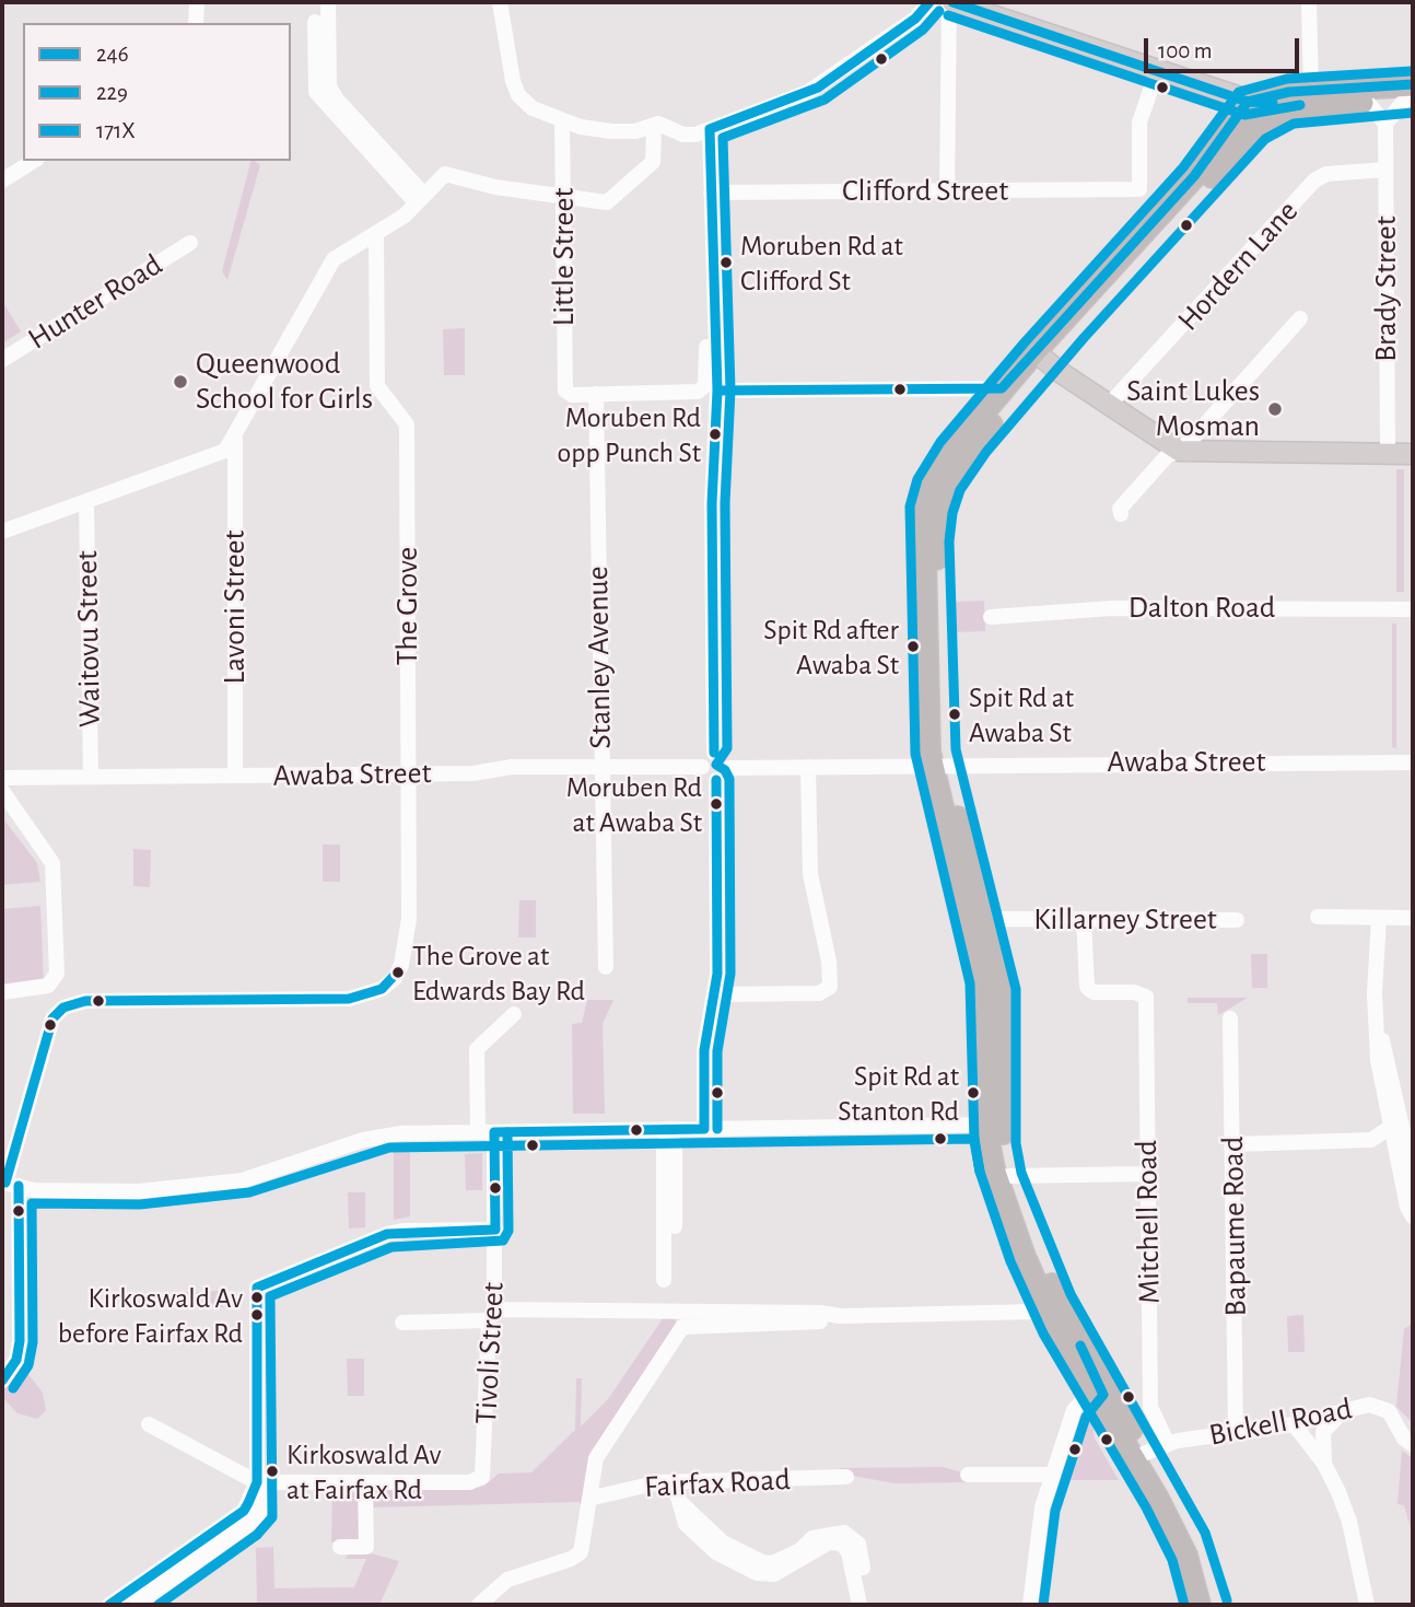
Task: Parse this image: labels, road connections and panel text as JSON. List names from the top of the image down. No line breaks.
{"streets":{"street":["Clifford Street","Little Street","Hordern Lane","Brady Street","Hunter Road","The Grove","Lavoni Street","Dalton Road","Waitovu Street","Stanley Avenue","Awaba Street","Killarney Street","Mitchell Road","Bapaume Road","Tivoli Street","Bickell Road","Fairfax Road"]},"crossings":[["Little Street","Stanley Avenue"],["Hordern Lane","Brady Street"],["The Grove","Awaba Street"],["Lavoni Street","Awaba Street"],["Waitovu Street","Awaba Street"],["Stanley Avenue","Awaba Street"],["Killarney Street","Mitchell Road"],["Mitchell Road","Bickell Road"],["Bapaume Road","Bickell Road"]],"places":["Moruben Rd at Clifford St","Queenwood School for Girls","Saint Lukes Mosman","Moruben Rd opp Punch St","Spit Rd after Awaba St","Spit Rd at Awaba St","Moruben Rd at Awaba St","The Grove at Edwards Bay Rd","Spit Rd at Stanton Rd","Kirkoswald Av before Fairfax Rd","Kirkoswald Av at Fairfax Rd"],"lines":["transit line 246","transit line 229","transit line 171X"],"legend":["246","229","171X"],"scale_bar":"100 m"}
